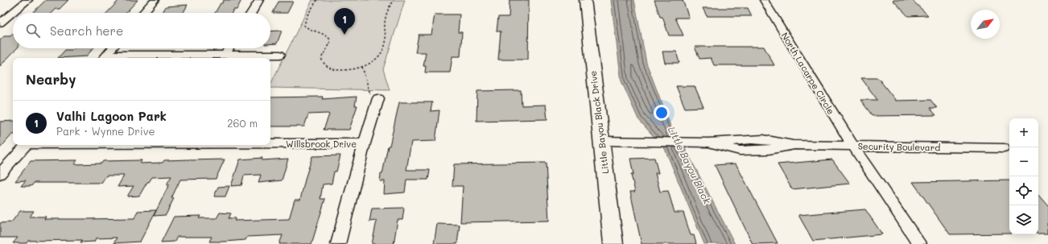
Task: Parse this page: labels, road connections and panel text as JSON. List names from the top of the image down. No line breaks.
{"streets":{"main road":["Little Bayou Black Drive"],"street":["North Lacarpe Circle","Willsbrook Drive","Security Boulevard"]},"crossings":[["North Lacarpe Circle","Security Boulevard"],["Little Bayou Black Drive","Security Boulevard"]],"water":["Little Bayou Black"],"north":"top right","page":{"pins":"1","search":"Search here","heading":"Nearby","list":[{"mark":"1","name":"Valhi Lagoon Park","note":"Park · Wynne Drive","value":"260 m"}],"map_buttons":["+","−"]}}
